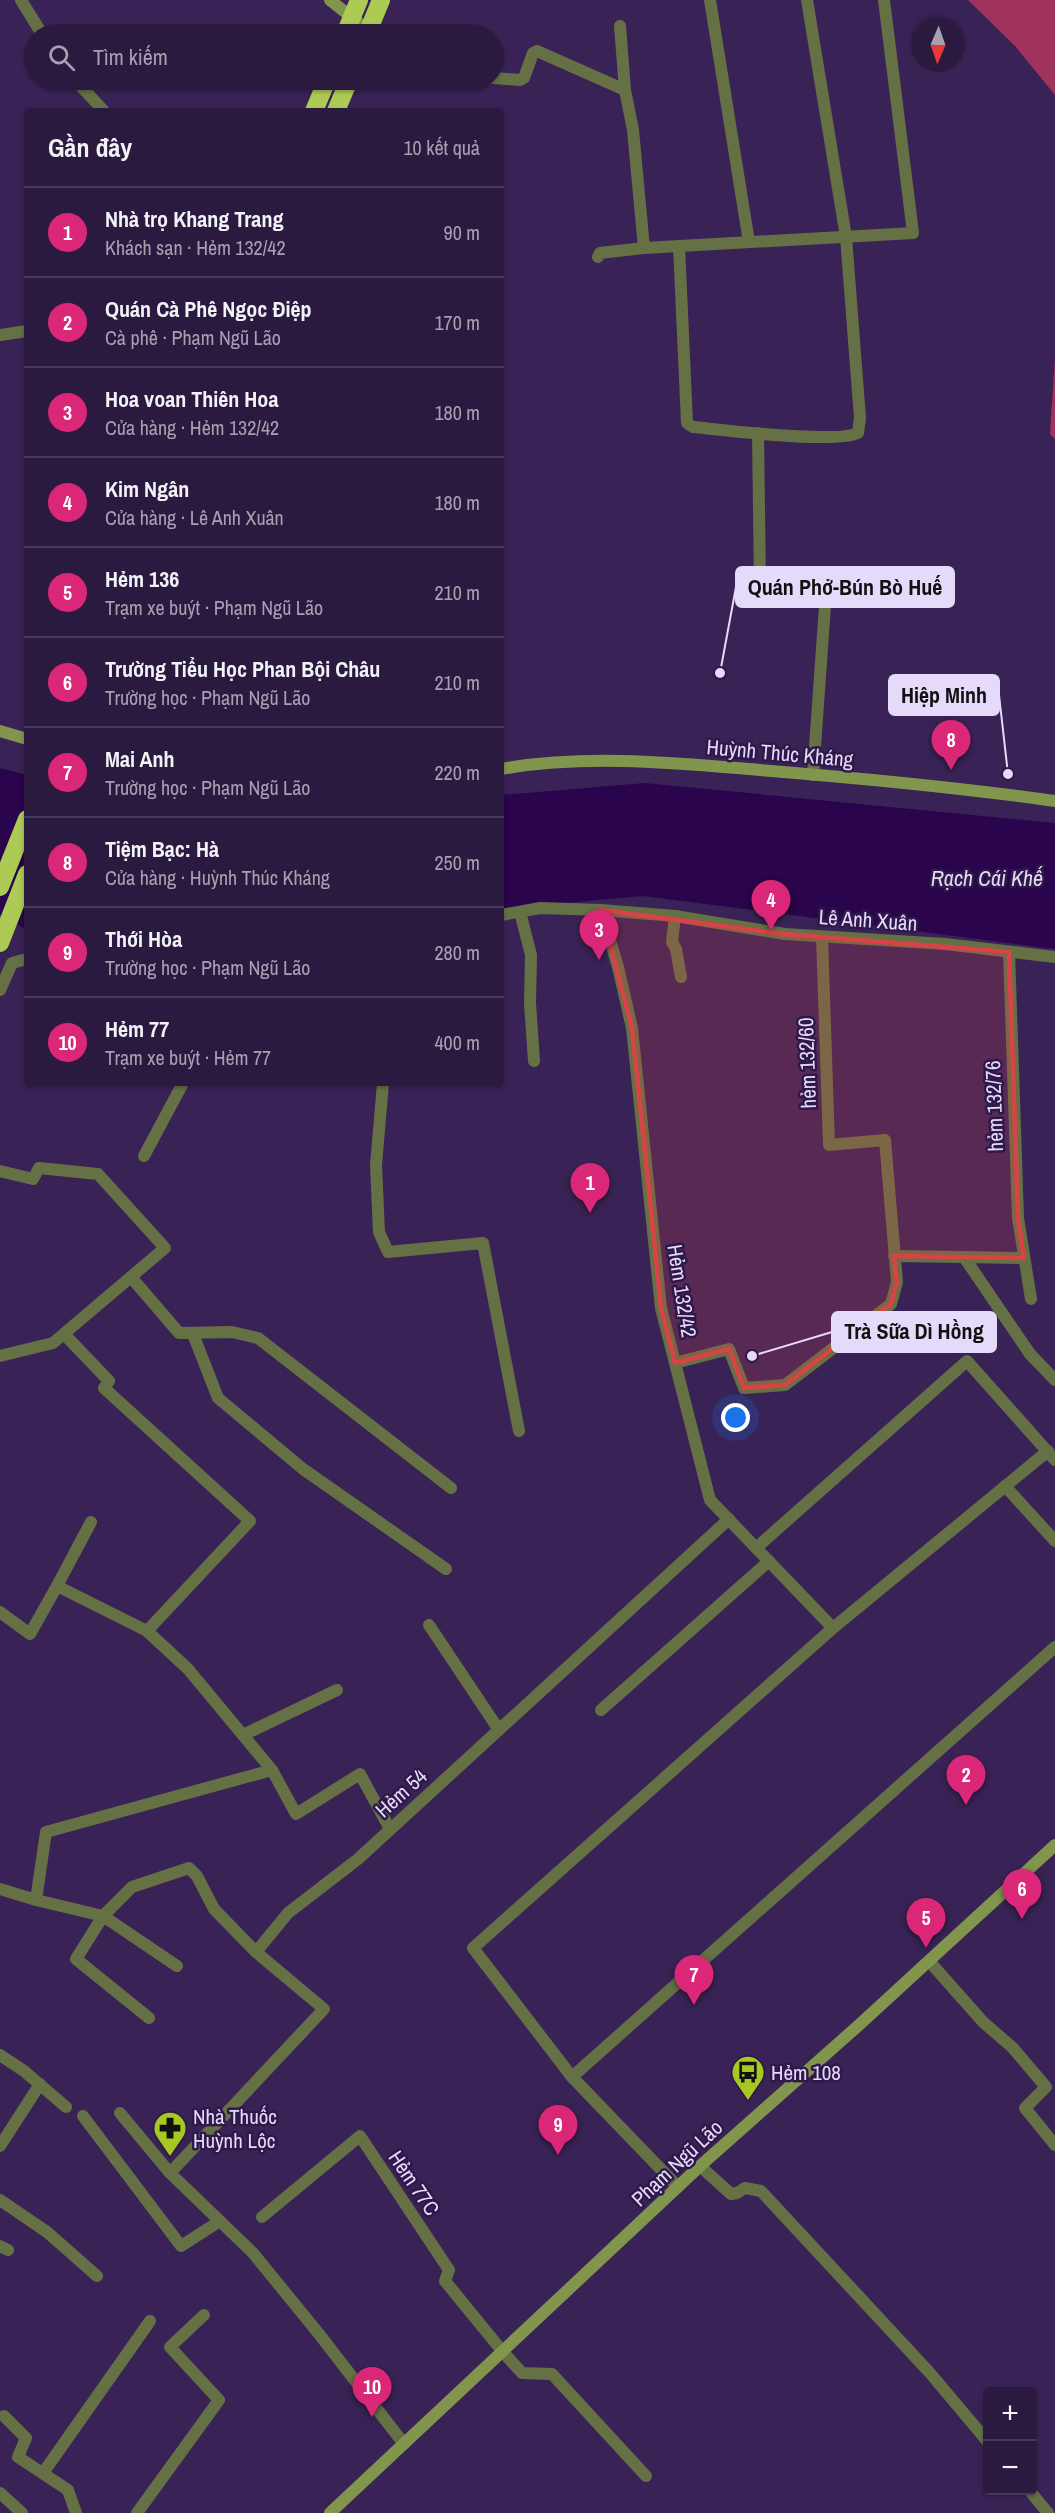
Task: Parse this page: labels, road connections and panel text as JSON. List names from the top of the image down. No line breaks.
{"streets":{"street":["Huỳnh Thúc Kháng","Lê Anh Xuân","hẻm 132/60","hẻm 132/76","Hẻm 132/42","Hẻm 54","Phạm Ngũ Lão","Hẻm 77C"]},"crossings":[["Lê Anh Xuân","hẻm 132/60"],["Lê Anh Xuân","hẻm 132/76"],["Lê Anh Xuân","Hẻm 132/42"],["Hẻm 132/42","Hẻm 54"],["Phạm Ngũ Lão","Hẻm 77C"]],"water":["Rạch Cái Khế"],"places":{"other":["Quán Phở-Bún Bò Huế","Hiệp Minh","Trà Sữa Dì Hồng"],"bus stop":["Hẻm 108"],"pharmacy":["Nhà Thuốc Huỳnh Lộc"]},"north":"bottom","page":{"search":"Tìm kiếm","heading":["Gần đây","10 kết quả"],"list":[{"mark":"1","name":"Nhà trọ Khang Trang","note":"Khách sạn · Hẻm 132/42","value":"90 m"},{"mark":"2","name":"Quán Cà Phê Ngọc Điệp","note":"Cà phê · Phạm Ngũ Lão","value":"170 m"},{"mark":"3","name":"Hoa voan Thiên Hoa","note":"Cửa hàng · Hẻm 132/42","value":"180 m"},{"mark":"4","name":"Kim Ngân","note":"Cửa hàng · Lê Anh Xuân","value":"180 m"},{"mark":"5","name":"Hẻm 136","note":"Trạm xe buýt · Phạm Ngũ Lão","value":"210 m"},{"mark":"6","name":"Trường Tiểu Học Phan Bội Châu","note":"Trường học · Phạm Ngũ Lão","value":"210 m"},{"mark":"7","name":"Mai Anh","note":"Trường học · Phạm Ngũ Lão","value":"220 m"},{"mark":"8","name":"Tiệm Bạc: Hà","note":"Cửa hàng · Huỳnh Thúc Kháng","value":"250 m"},{"mark":"9","name":"Thới Hòa","note":"Trường học · Phạm Ngũ Lão","value":"280 m"},{"mark":"10","name":"Hẻm 77","note":"Trạm xe buýt · Hẻm 77","value":"400 m"}],"pins":["8","4","3","1","2","6","5","7","9","10"],"map_buttons":["+","−"]}}
